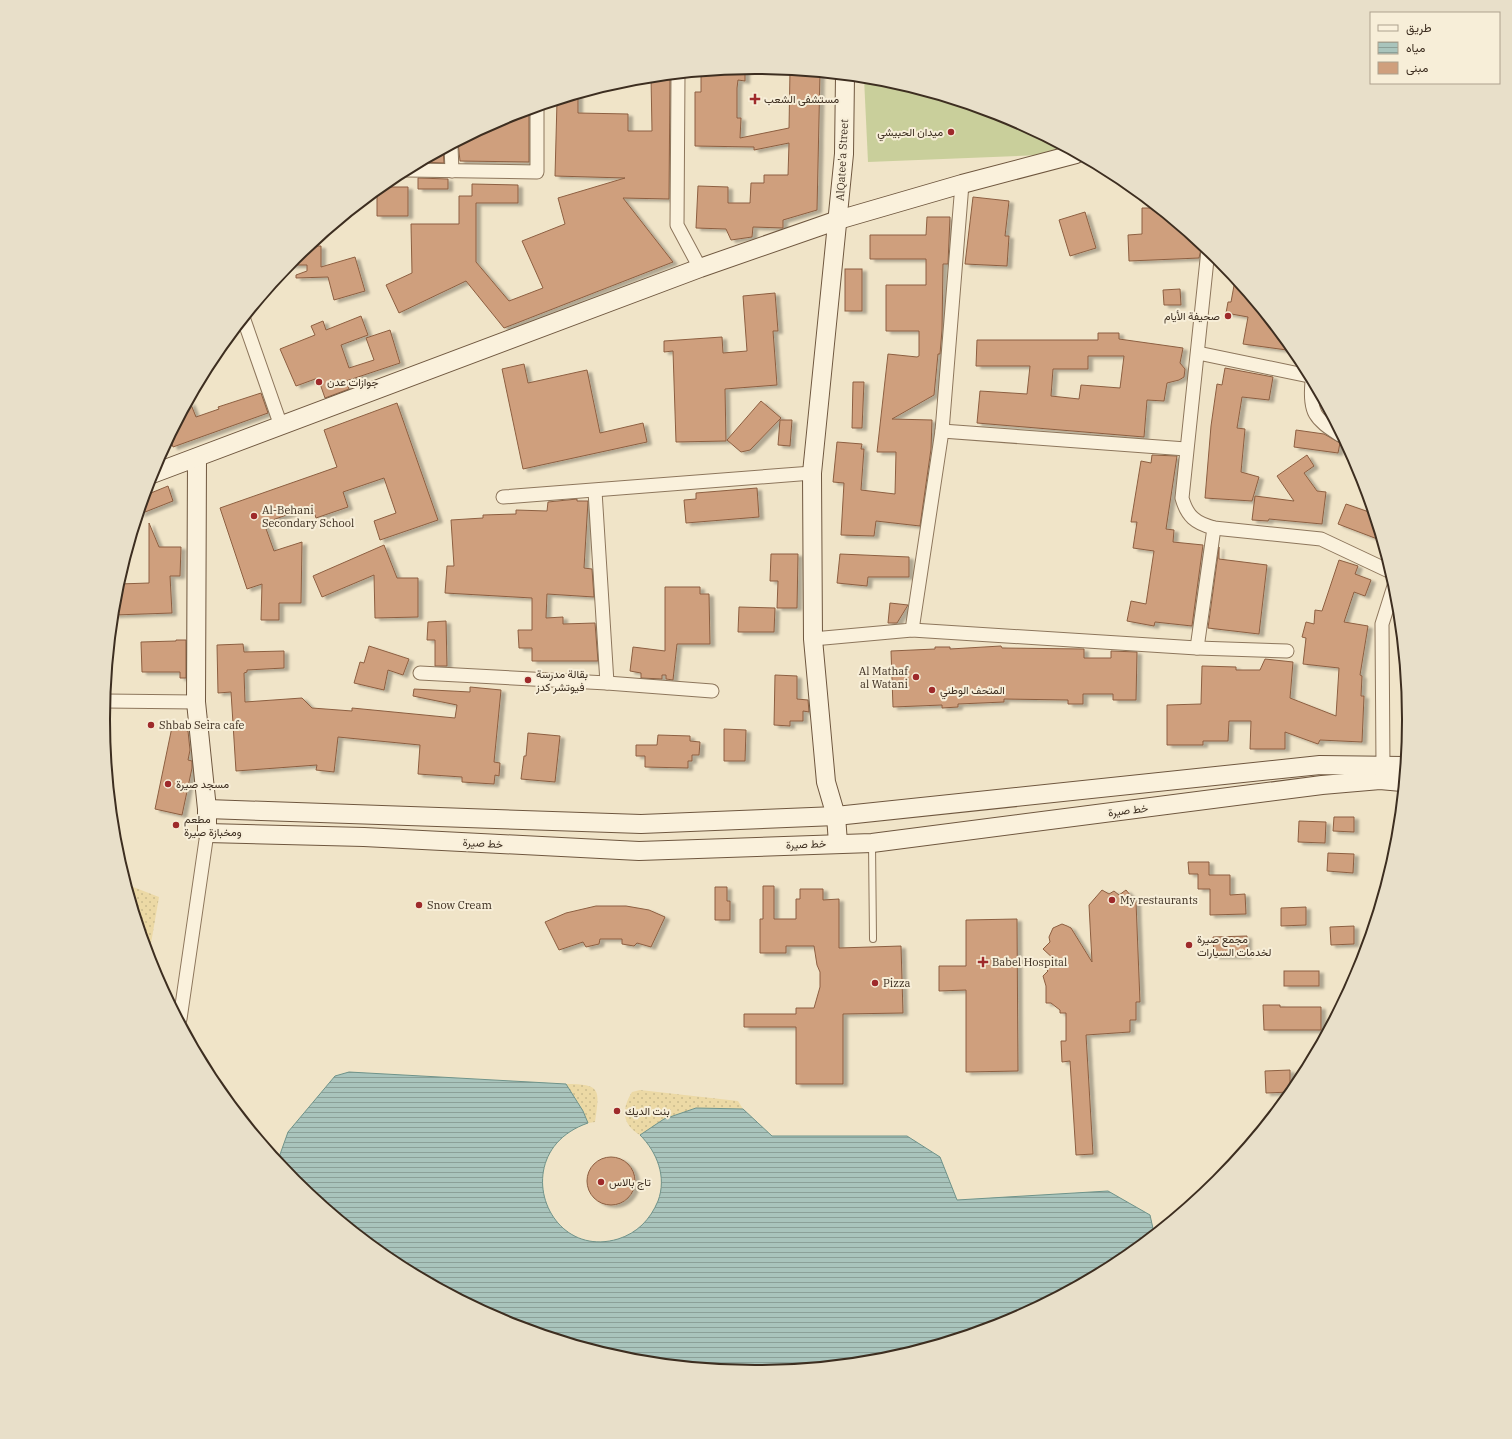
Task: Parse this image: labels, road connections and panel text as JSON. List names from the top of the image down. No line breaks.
{"streets":{"street":["AlQatee'a Street","خط صيرة"]},"crossings":[["AlQatee'a Street","خط صيرة"]],"places":{"health":["مستشفى الشعب","Babel Hospital"],"other":["ميدان الحبيشي","صحيفة الأيام","جوازات عدن","Al-Behani Secondary School","Al Mathaf al Watani","بقالة مدرسة فيوتشر كدز","المتحف الوطني","Shbab Seira cafe","مسجد صيرة","مطعم ومخبازة صيرة","My restaurants","Snow Cream","مجمع صيرة لخدمات السيارات","Pizza","بنت الديك","تاج بالاس"]},"legend":["طريق","مياه","مبنى"]}
